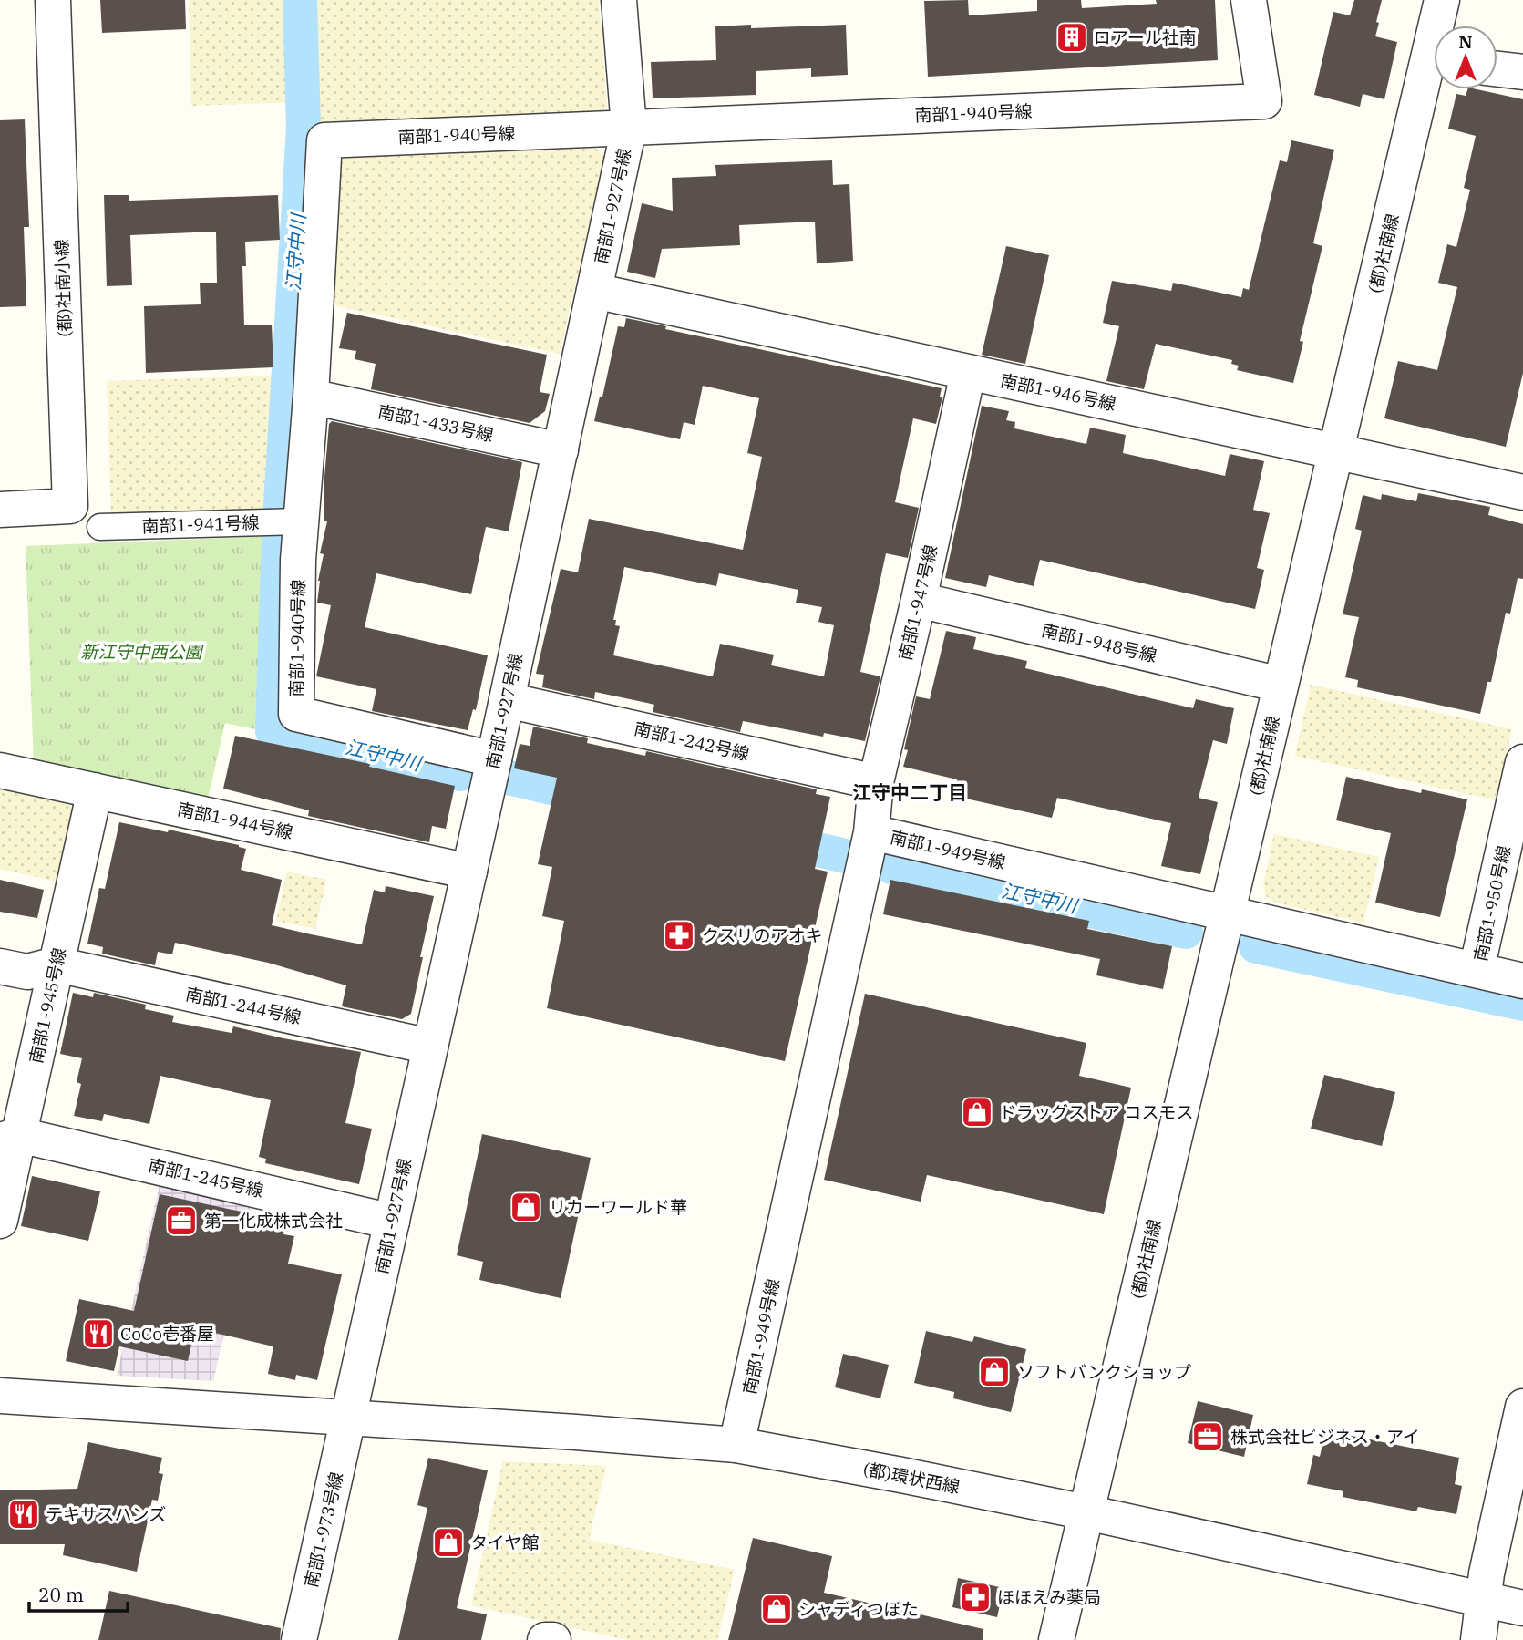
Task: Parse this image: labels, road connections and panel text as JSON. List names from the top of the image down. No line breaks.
{"streets":{"street":["南部1-940号線","南部1-927号線","(都)社南線","(都)社南小線","南部1-946号線","南部1-433号線","南部1-941号線","南部1-947号線","南部1-948号線","南部1-242号線","南部1-944号線","南部1-949号線","南部1-950号線","南部1-945号線","南部1-244号線","南部1-245号線","(都)環状西線","南部1-973号線"]},"crossings":[["南部1-940号線","南部1-927号線"],["南部1-940号線","南部1-433号線"],["南部1-940号線","南部1-941号線"],["南部1-927号線","南部1-946号線"],["南部1-927号線","南部1-433号線"],["南部1-927号線","南部1-242号線"],["南部1-927号線","南部1-944号線"],["南部1-927号線","南部1-244号線"],["南部1-927号線","南部1-245号線"],["南部1-927号線","(都)環状西線"],["南部1-927号線","南部1-973号線"],["(都)社南線","南部1-946号線"],["(都)社南線","南部1-948号線"],["(都)社南線","南部1-949号線"],["(都)社南線","(都)環状西線"],["南部1-946号線","南部1-947号線"],["南部1-947号線","南部1-948号線"],["南部1-947号線","南部1-242号線"],["南部1-947号線","南部1-949号線"],["南部1-944号線","南部1-945号線"],["南部1-949号線","南部1-950号線"],["南部1-949号線","(都)環状西線"],["南部1-945号線","南部1-244号線"],["南部1-945号線","南部1-245号線"],["(都)環状西線","南部1-973号線"]],"districts":["江守中二丁目"],"water":["江守中川"],"parks":["新江守中西公園"],"places":{"building":["ロアール社南"],"pharmacy":["クスリのアオキ","ほほえみ薬局"],"shop":["ドラッグストア コスモス","リカーワールド華","ソフトバンクショップ","タイヤ館","シャディつぼた"],"office":["第一化成株式会社","株式会社ビジネス・アイ"],"restaurant":["CoCo壱番屋","テキサスハンズ"]},"scale_bar":"20 m","north":"top"}
